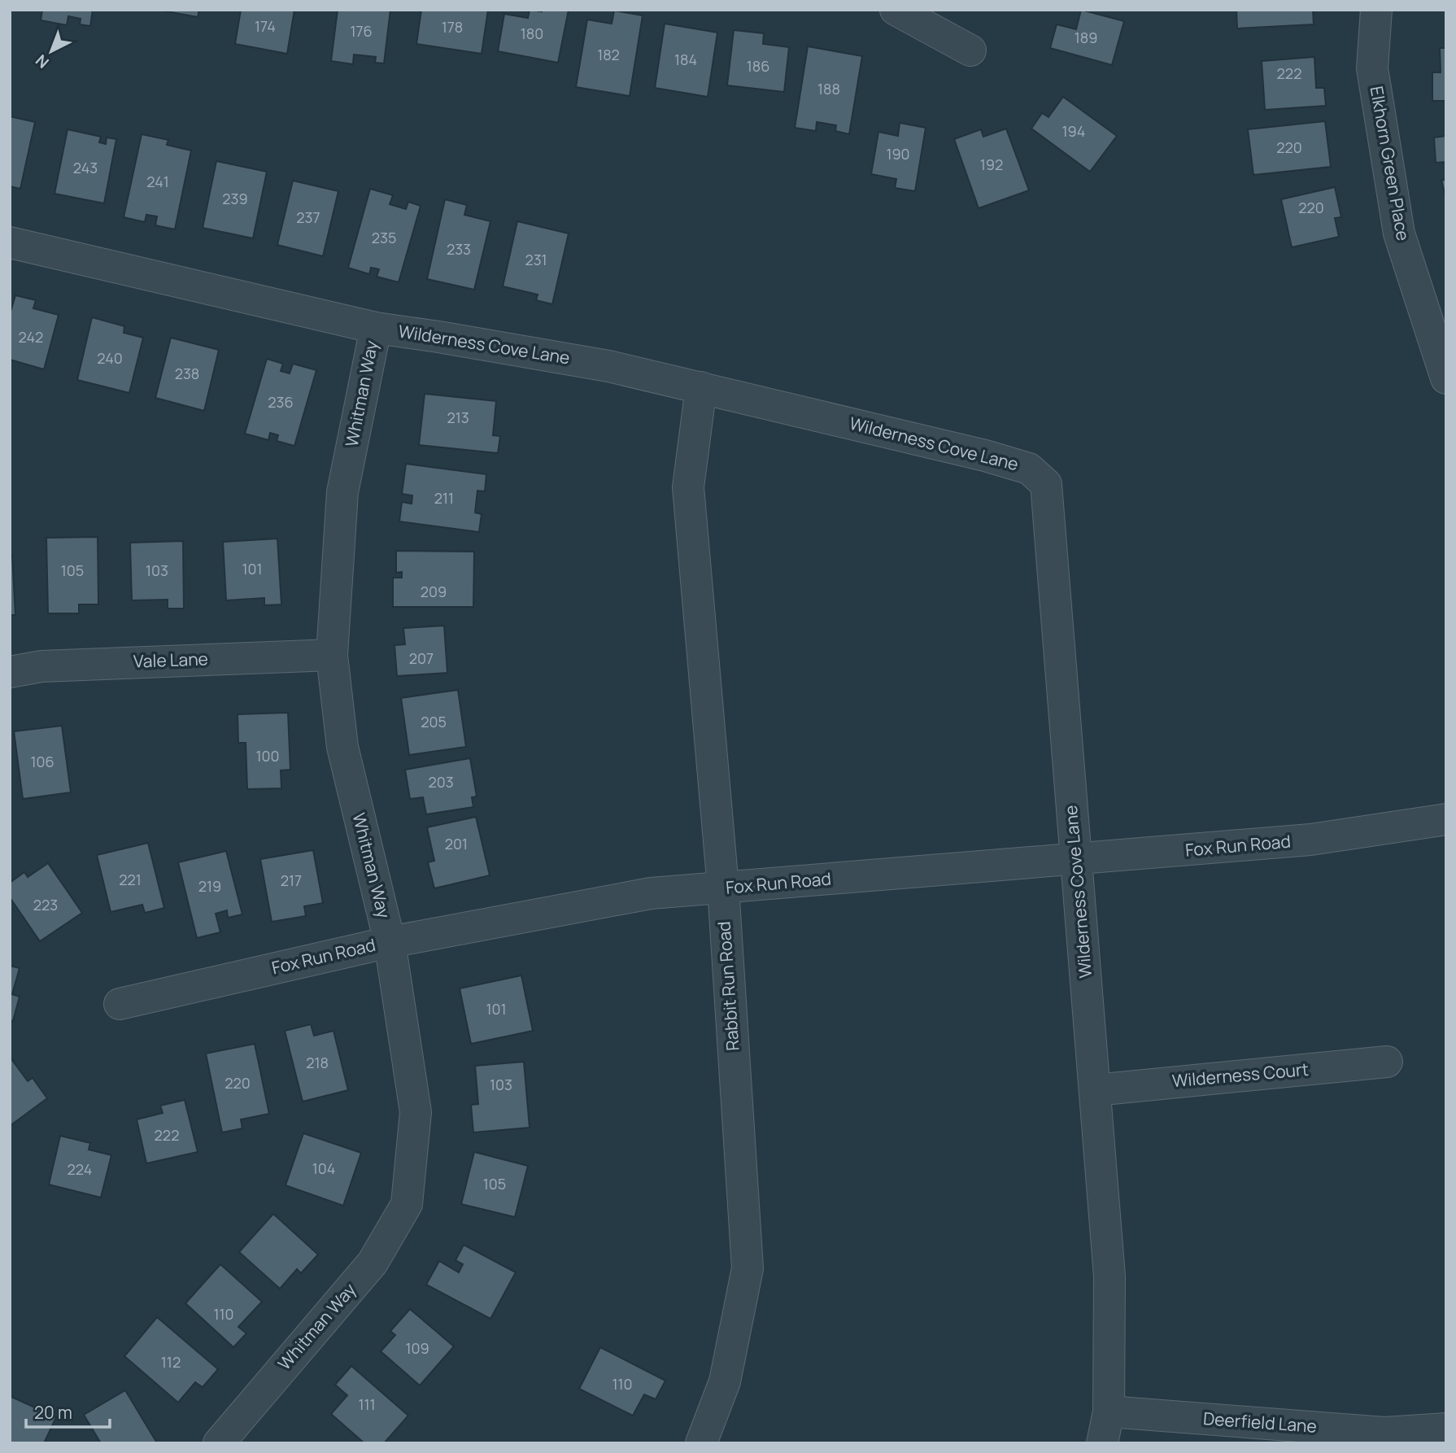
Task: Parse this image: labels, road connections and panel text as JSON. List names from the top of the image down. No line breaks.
{"streets":{"street":["Elkhorn Green Place","Wilderness Cove Lane","Whitman Way","Vale Lane","Fox Run Road","Rabbit Run Road","Wilderness Court","Deerfield Lane"]},"crossings":[["Wilderness Cove Lane","Whitman Way"],["Wilderness Cove Lane","Fox Run Road"],["Wilderness Cove Lane","Rabbit Run Road"],["Wilderness Cove Lane","Wilderness Court"],["Wilderness Cove Lane","Deerfield Lane"],["Whitman Way","Vale Lane"],["Whitman Way","Fox Run Road"],["Fox Run Road","Rabbit Run Road"]],"house_numbers":["174","178","176","180","189","182","184","186","222","188","194","220","190","192","243","241","239","220","237","235","233","231","242","240","238","236","213","211","101","105","103","209","207","205","100","106","203","201","221","217","219","223","101","218","220","103","222","104","224","105","110","109","112","110","111"],"scale_bar":"20 m","north":"bottom left"}
